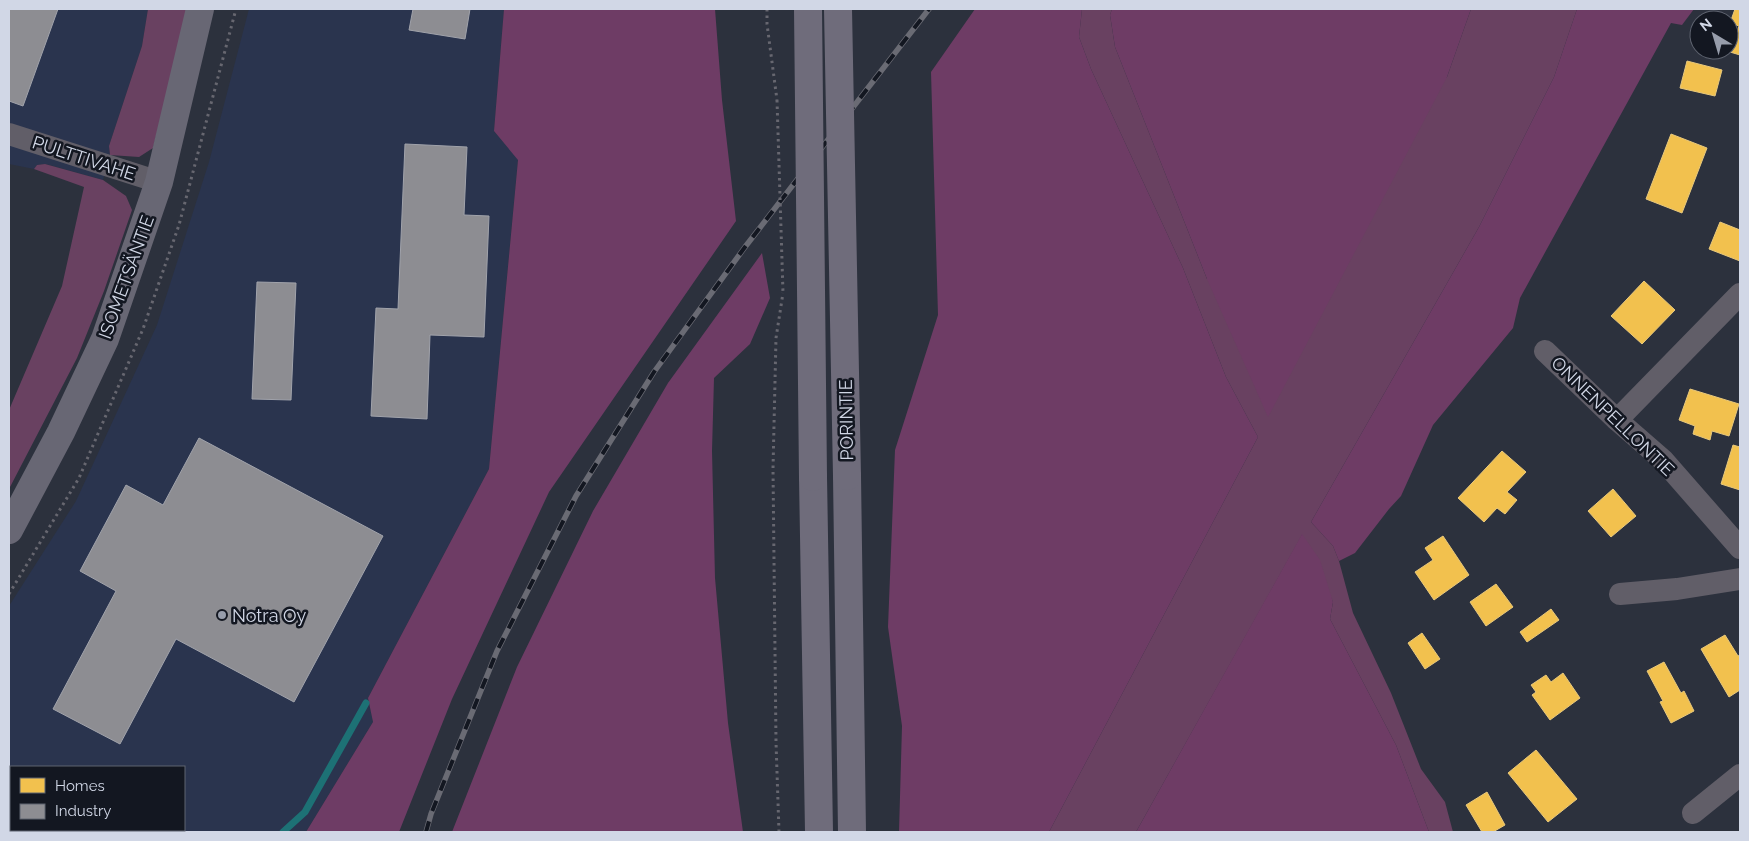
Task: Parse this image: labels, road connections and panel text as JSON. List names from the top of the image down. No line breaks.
{"streets":{"highway":["PORINTIE"],"main road":["ISOMETSÄNTIE"],"street":["PULTTIVAHE","ONNENPELLONTIE"]},"crossings":[["PULTTIVAHE","ISOMETSÄNTIE"]],"places":["Notra Oy"],"legend":["Homes","Industry"],"north":"top left"}
